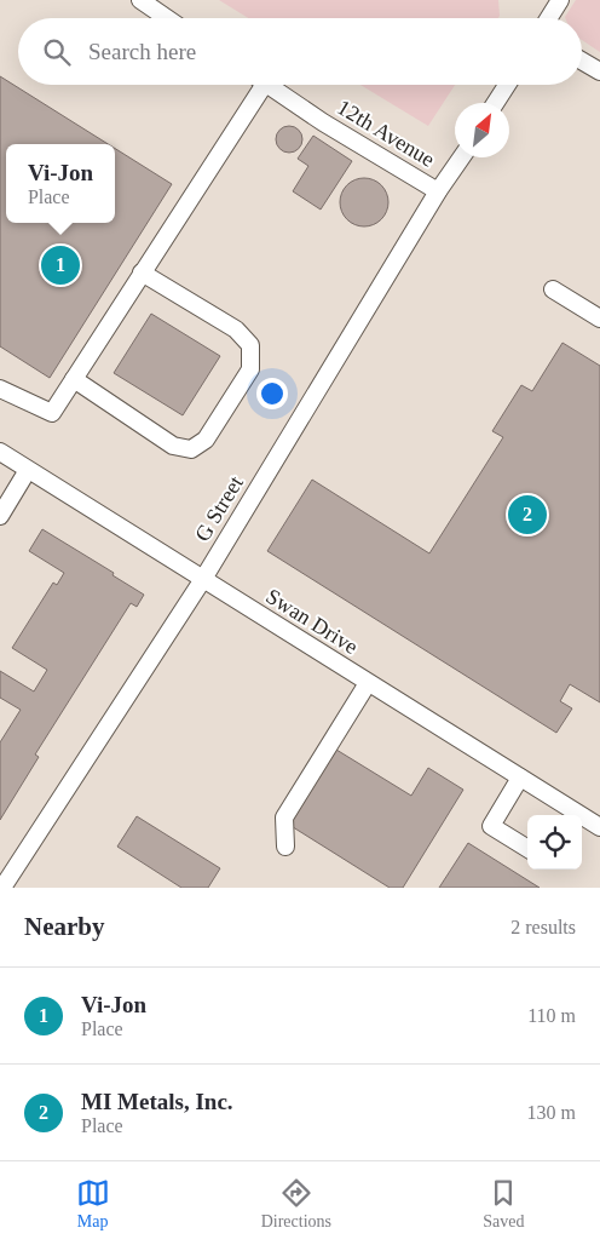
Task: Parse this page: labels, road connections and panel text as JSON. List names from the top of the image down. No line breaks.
{"streets":{"street":["12th Avenue","G Street","Swan Drive"]},"crossings":[["12th Avenue","G Street"],["G Street","Swan Drive"]],"north":"top right","page":{"search":"Search here","popup":["Vi-Jon","Place"],"pins":["1","2"],"heading":["Nearby","2 results"],"list":[{"mark":"1","name":"Vi-Jon","note":"Place","value":"110 m"},{"mark":"2","name":"MI Metals, Inc.","note":"Place","value":"130 m"}],"nav":["Map","Directions","Saved"]}}
